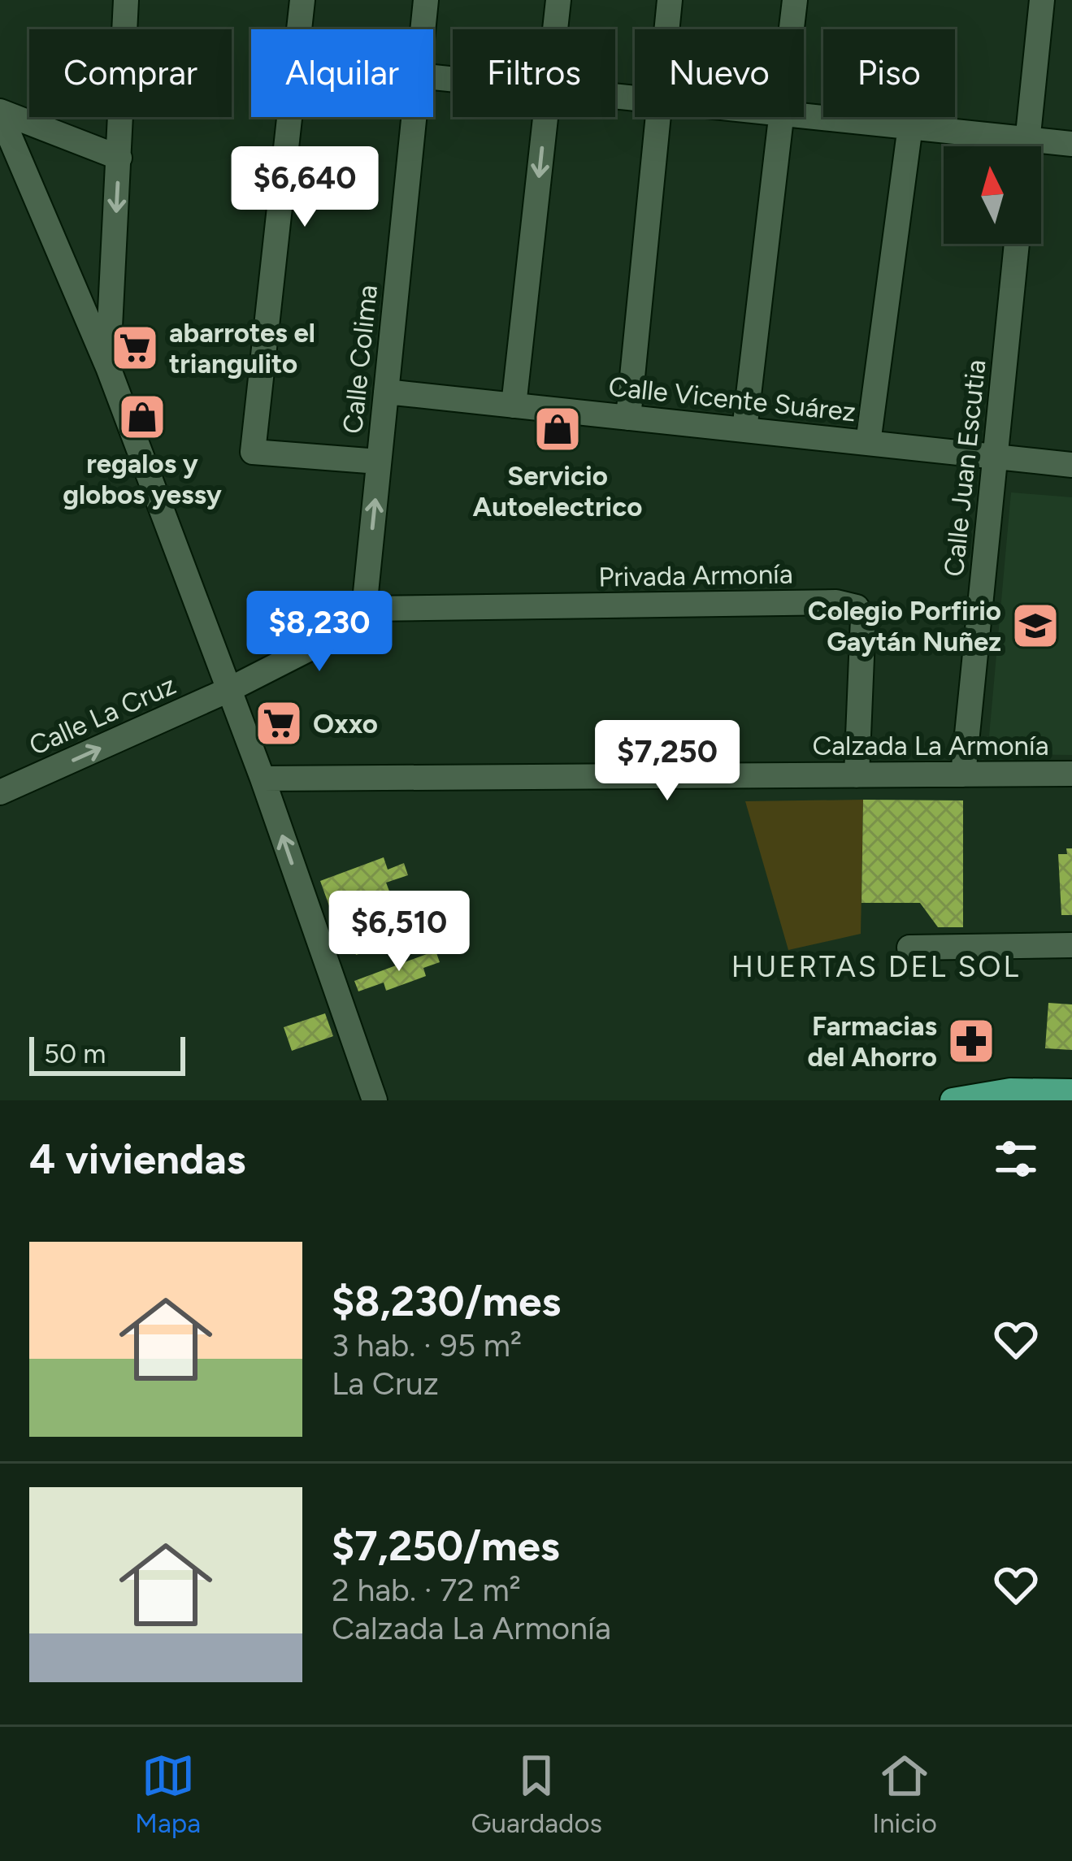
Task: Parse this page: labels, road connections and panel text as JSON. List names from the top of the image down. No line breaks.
{"streets":{"street":["Calle Colima","Calle Vicente Suárez","Calle Juan Escutia","Privada Armonía","Calle La Cruz","Calzada La Armonía"]},"crossings":[["Calle Colima","Calle Vicente Suárez"],["Calle Colima","Privada Armonía"],["Calle Colima","Calle La Cruz"],["Calle Vicente Suárez","Calle Juan Escutia"],["Calle Juan Escutia","Calzada La Armonía"],["Privada Armonía","Calle La Cruz"],["Privada Armonía","Calzada La Armonía"]],"one_way":["Calle La Cruz"],"districts":["HUERTAS DEL SOL"],"places":{"supermarket":["abarrotes el triangulito","Oxxo"],"shop":["regalos y globos yessy","Servicio Autoelectrico"],"school or university":["Colegio Porfirio Gaytán Nuñez"],"pharmacy":["Farmacias del Ahorro"]},"scale_bar":"50 m","north":"top","page":{"chip":["Comprar","Alquilar","Filtros","Nuevo","Piso"],"price":["$6,640","$8,230","$7,250","$6,510"],"scale":"50 m","heading":"4 viviendas","list":[{"name":"$8,230/mes","note":"3 hab. · 95 m² · La Cruz"},{"name":"$7,250/mes","note":"2 hab. · 72 m² · Calzada La Armonía"}],"tabs":["Mapa","Guardados","Inicio"]}}
